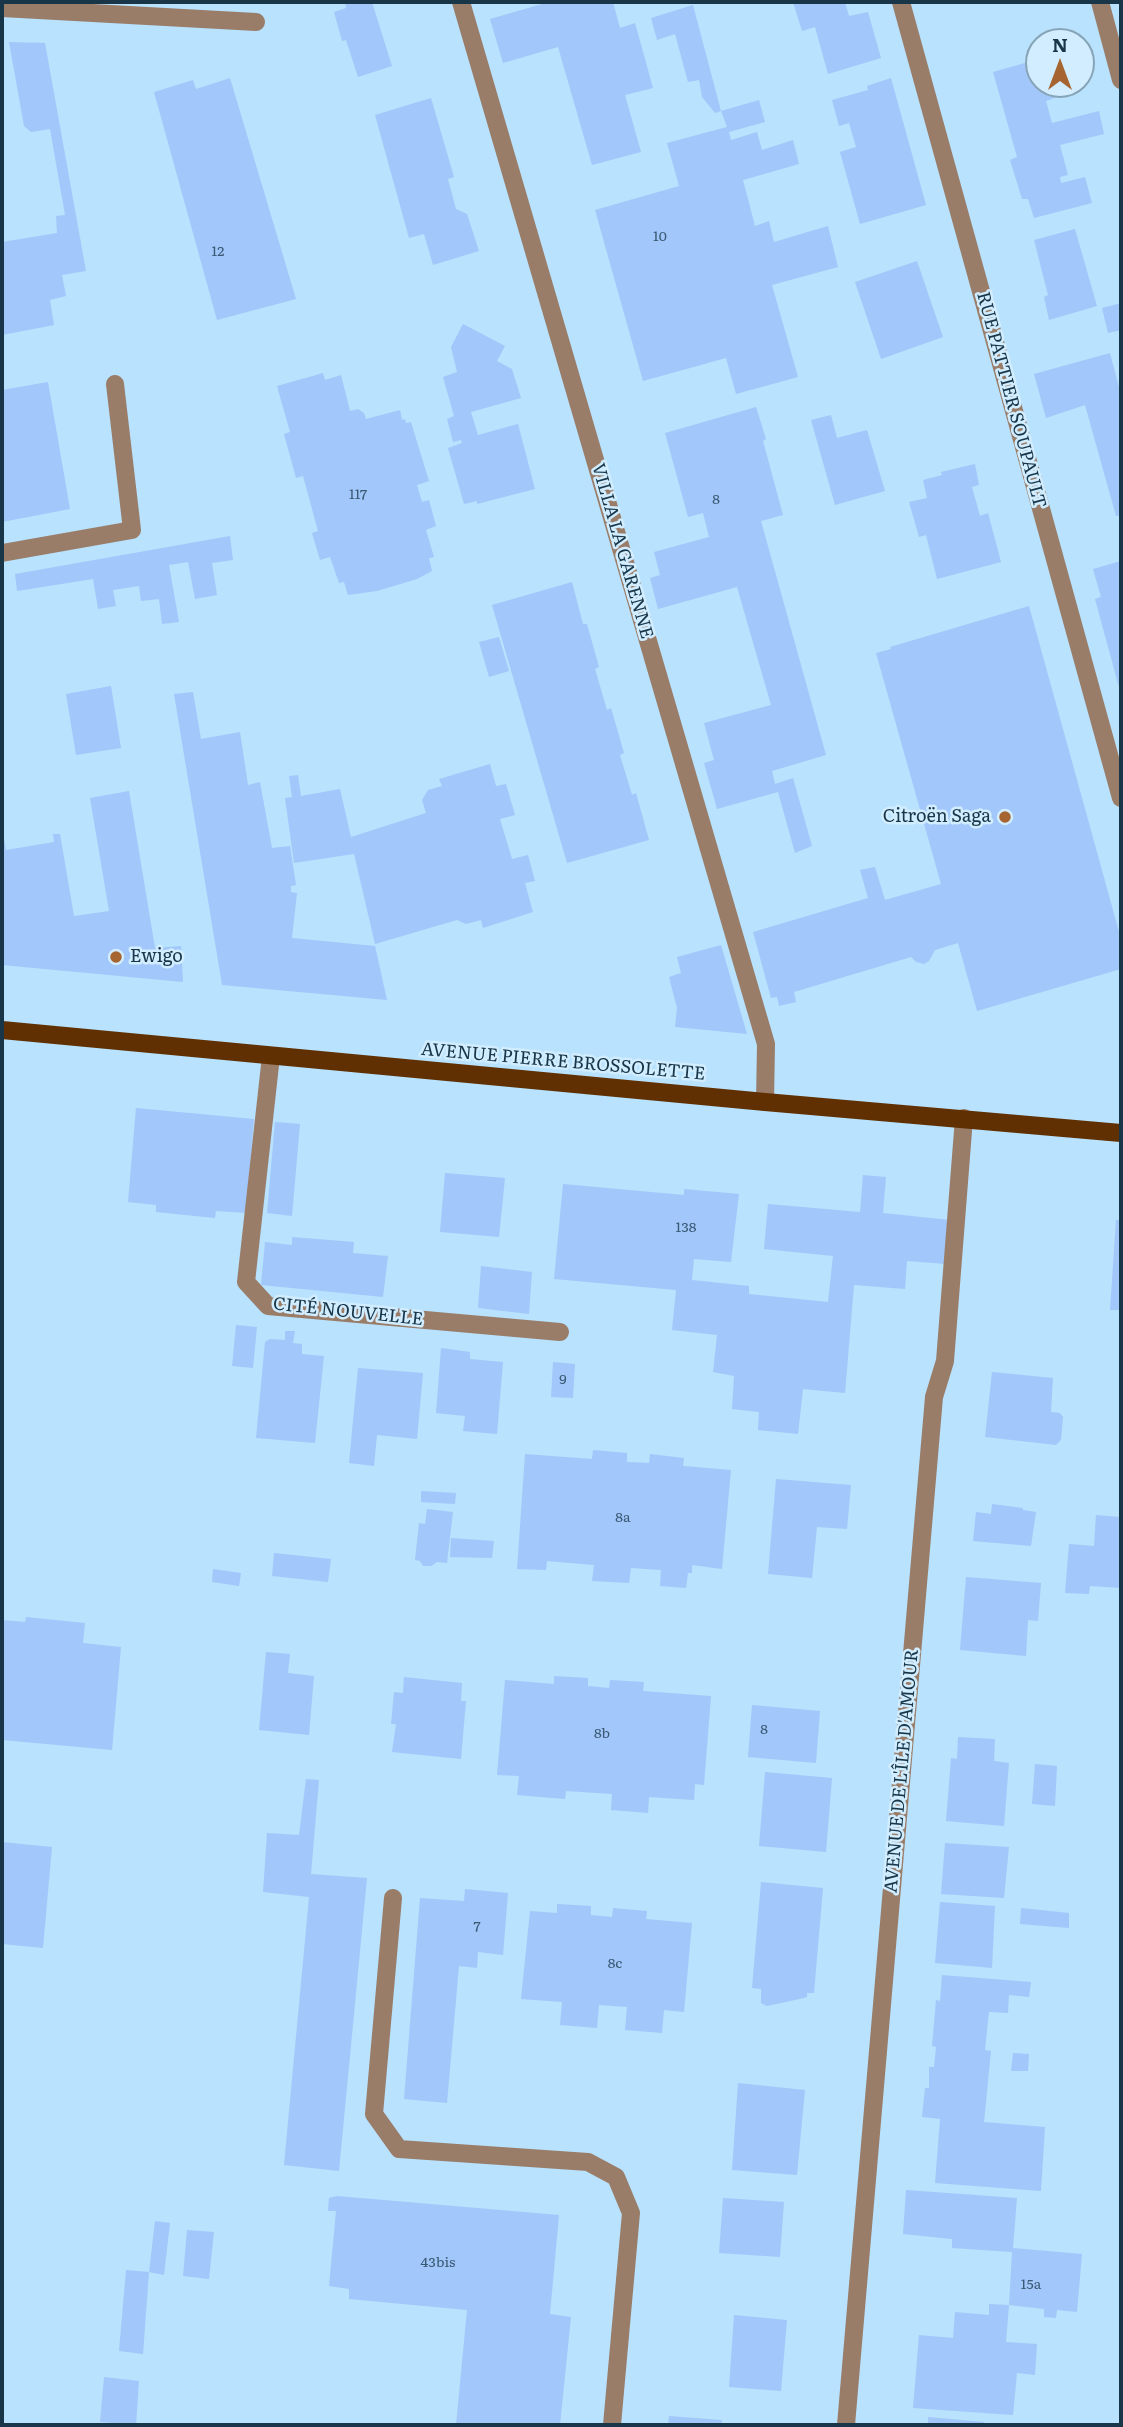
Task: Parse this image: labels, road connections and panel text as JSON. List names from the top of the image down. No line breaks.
{"streets":{"main road":["AVENUE PIERRE BROSSOLETTE"],"street":["RUE PATTIER SOUPAULT","VILLA LA GARENNE","CITÉ NOUVELLE","AVENUE DE L'ÎLE D'AMOUR"]},"crossings":[["VILLA LA GARENNE","AVENUE PIERRE BROSSOLETTE"],["AVENUE PIERRE BROSSOLETTE","CITÉ NOUVELLE"],["AVENUE PIERRE BROSSOLETTE","AVENUE DE L'ÎLE D'AMOUR"]],"places":["Citroën Saga","Ewigo"],"house_numbers":["10","12","117","8","138","9","8a","8","8b","7","8c","43bis","15a"],"north":"top"}
